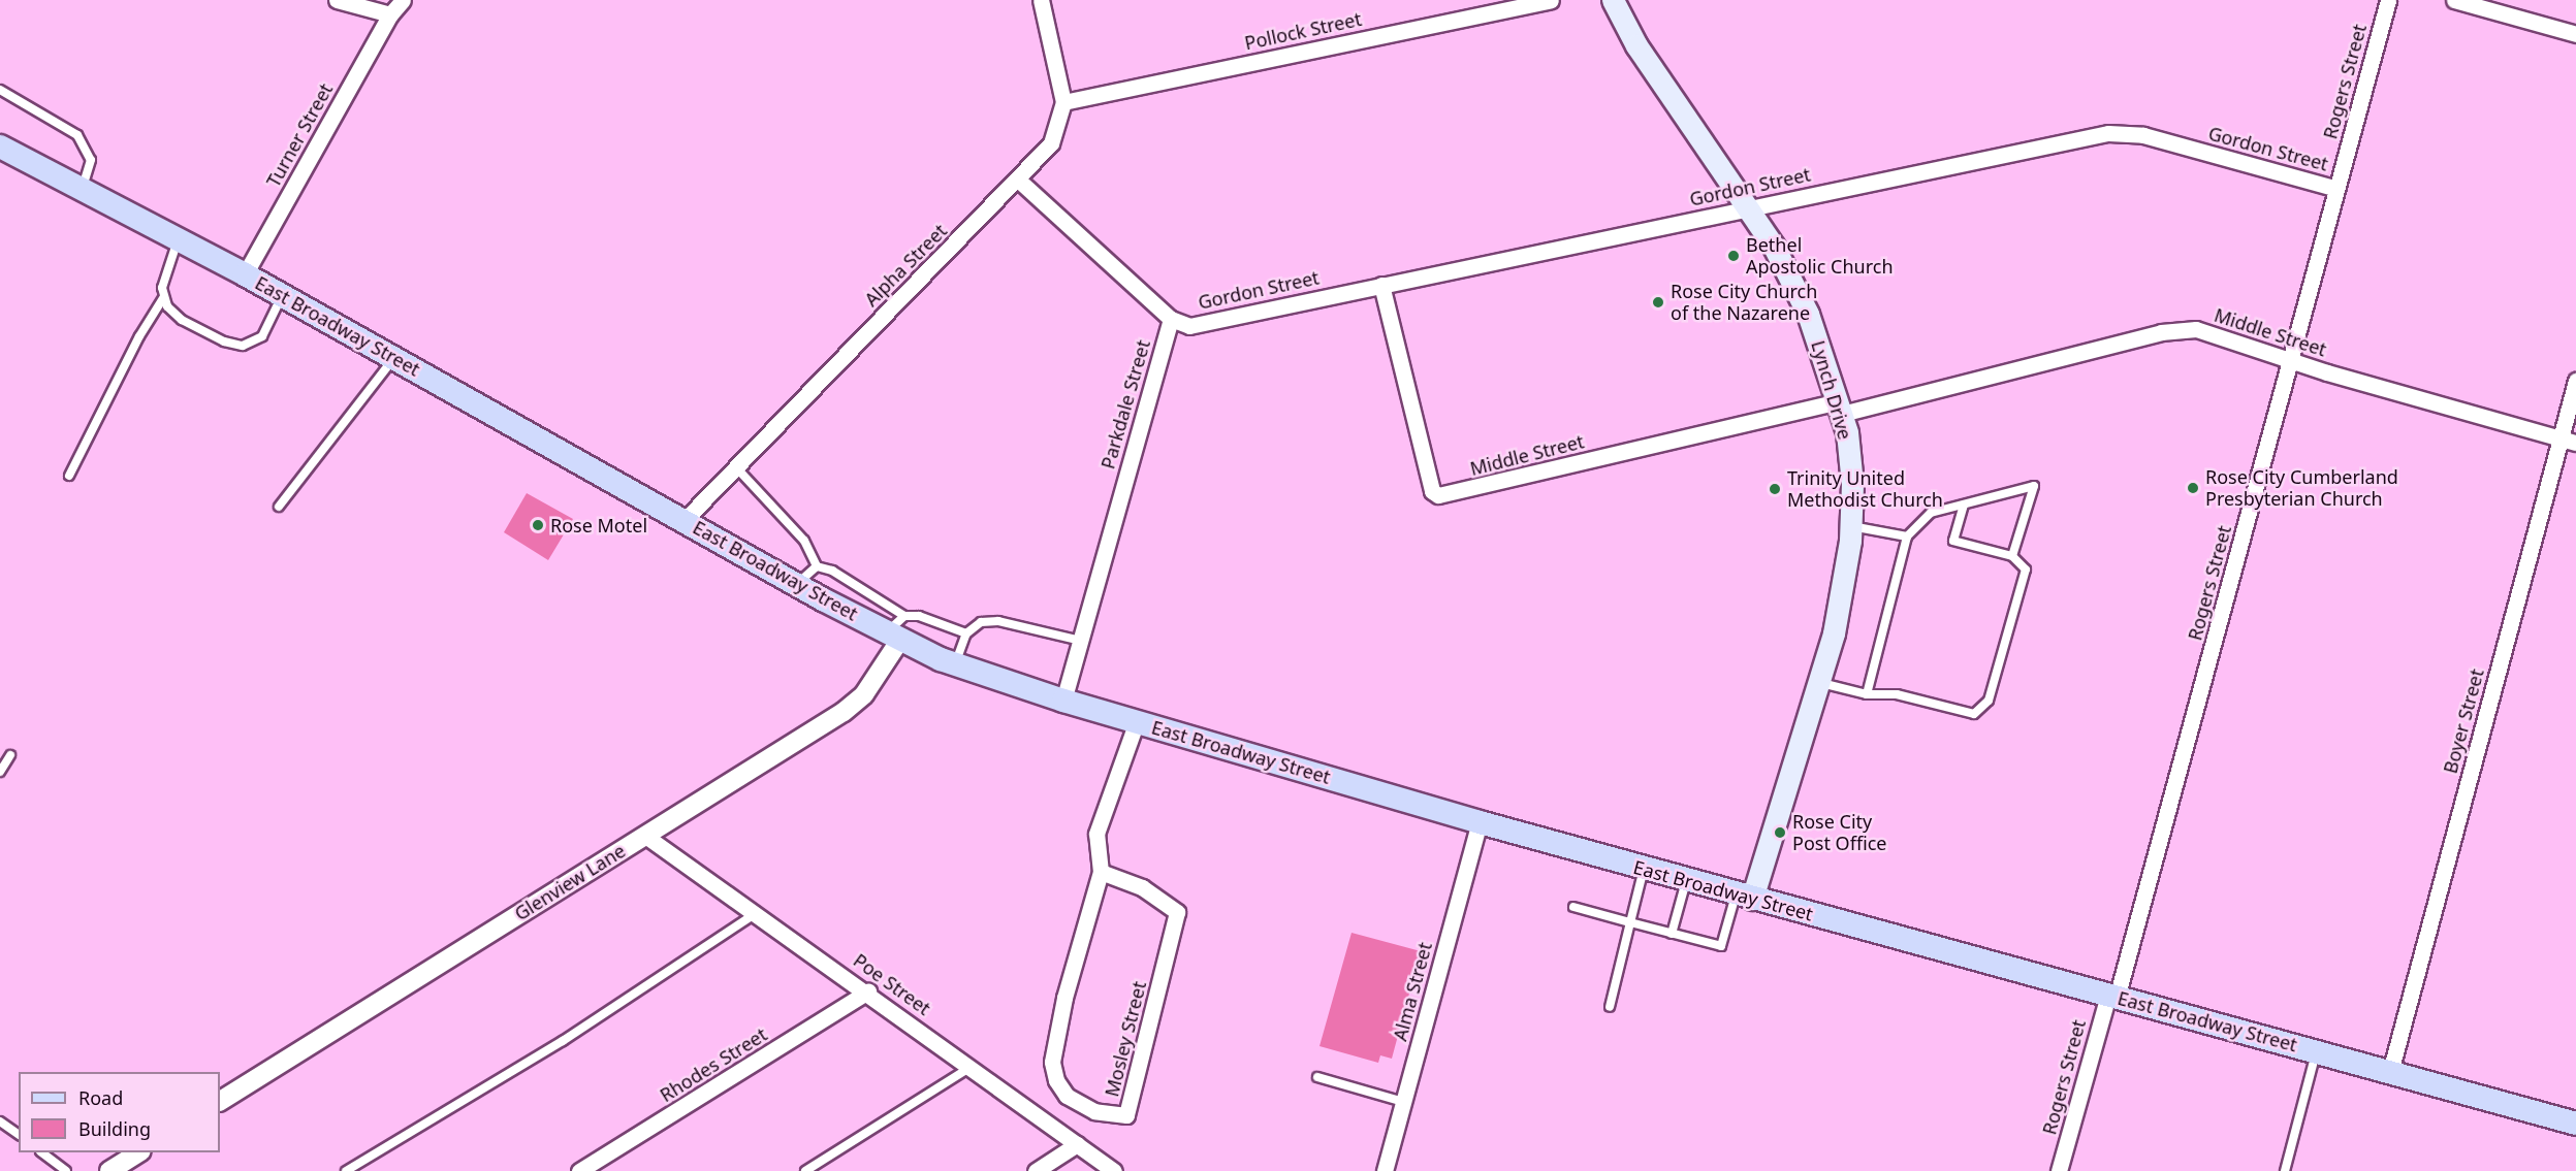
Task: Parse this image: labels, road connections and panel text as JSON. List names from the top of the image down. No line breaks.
{"streets":{"main road":["East Broadway Street","Lynch Drive"],"street":["Pollock Street","Rogers Street","Turner Street","Gordon Street","Alpha Street","Middle Street","Parkdale Street","Boyer Street","Glenview Lane","Poe Street","Alma Street","Mosley Street","Rhodes Street"]},"crossings":[["Pollock Street","Alpha Street"],["Rogers Street","Gordon Street"],["Rogers Street","East Broadway Street"],["Rogers Street","Middle Street"],["Turner Street","East Broadway Street"],["Gordon Street","Middle Street"],["Gordon Street","Lynch Drive"],["Gordon Street","Parkdale Street"],["Alpha Street","East Broadway Street"],["East Broadway Street","Lynch Drive"],["East Broadway Street","Parkdale Street"],["East Broadway Street","Boyer Street"],["East Broadway Street","Glenview Lane"],["East Broadway Street","Alma Street"],["East Broadway Street","Mosley Street"],["Middle Street","Lynch Drive"],["Middle Street","Boyer Street"],["Glenview Lane","Poe Street"],["Poe Street","Rhodes Street"]],"places":["Bethel Apostolic Church","Rose City Church of the Nazarene","Rose City Cumberland Presbyterian Church","Trinity United Methodist Church","Rose Motel","Rose City Post Office"],"legend":["Road","Building"]}
